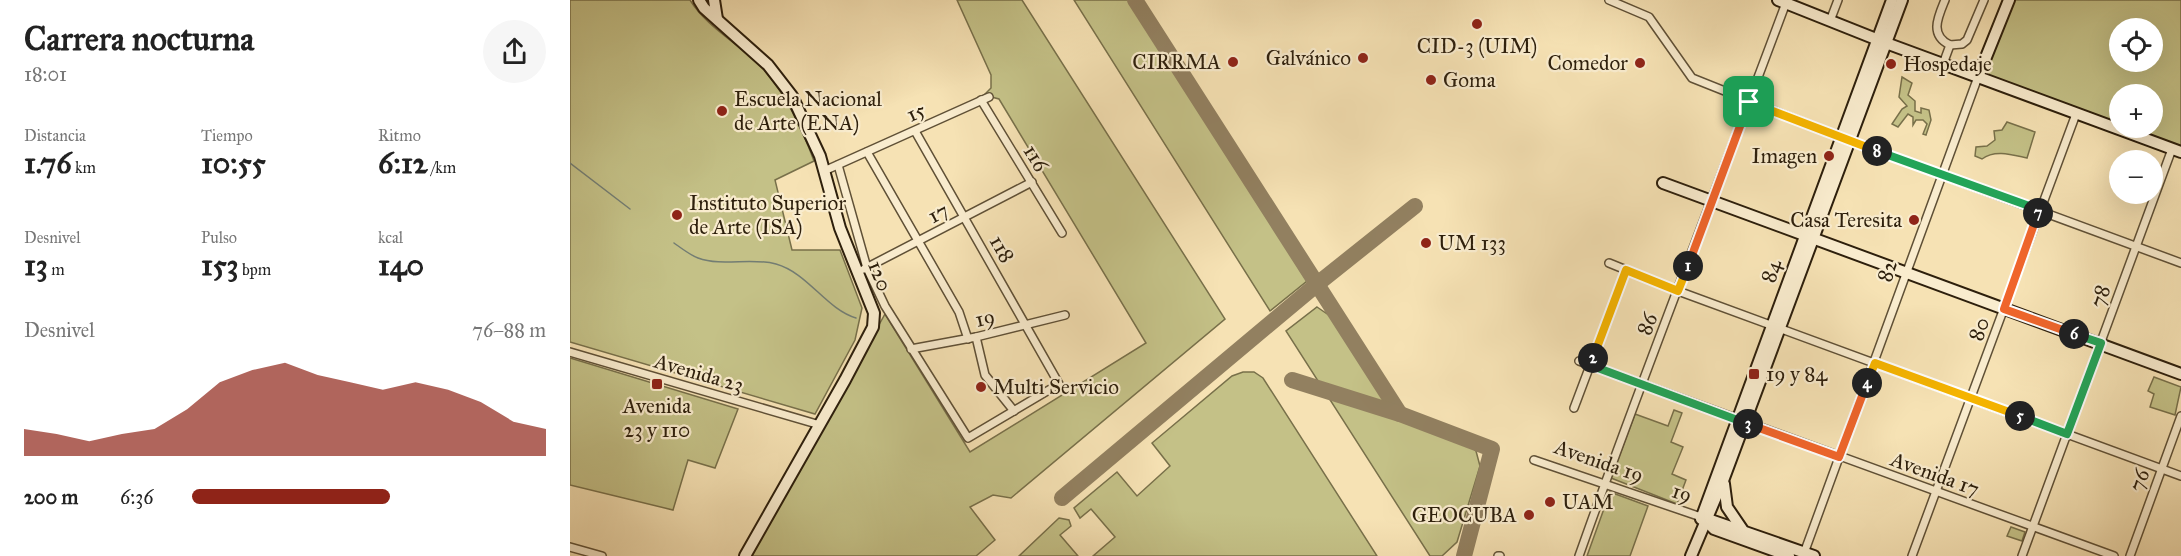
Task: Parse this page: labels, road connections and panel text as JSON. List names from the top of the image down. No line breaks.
{"streets":{"main road":["84","82","120"],"street":["15","116","17","118","78","19","86","80","Avenida 23","Avenida 19","Avenida 17","76"]},"crossings":[["15","116"],["15","118"],["15","120"],["116","17"],["17","118"],["17","120"],["118","120"],["118","19"],["84","19"],["84","Avenida 17"],["82","Avenida 17"],["120","19"],["120","Avenida 23"],["78","Avenida 17"],["19","Avenida 19"],["86","Avenida 19"],["86","Avenida 17"],["80","Avenida 17"]],"places":{"other":["CID-3 (UIM)","Galvánico","CIRRMA","Comedor","Hospedaje","Goma","Escuela Nacional de Arte (ENA)","Imagen","Instituto Superior de Arte (ISA)","Casa Teresita","UM 133","Multi Servicio","UAM","GEOCUBA"],"transit":["19 y 84","Avenida 23 y 110"]},"page":{"heading":["Carrera nocturna","18:01"],"map_buttons":["+","−"],"stats":[["Distancia","1.76 km"],["Tiempo","10:55"],["Ritmo","6:12 /km"],["Desnivel","13 m"],["Pulso","153 bpm"],["kcal","140"]],"pins":["8","7","1","6","2","4","5","3"],"chart":["Desnivel","76–88 m"],"list":[{"name":"200 m","note":"6:36"}]}}
